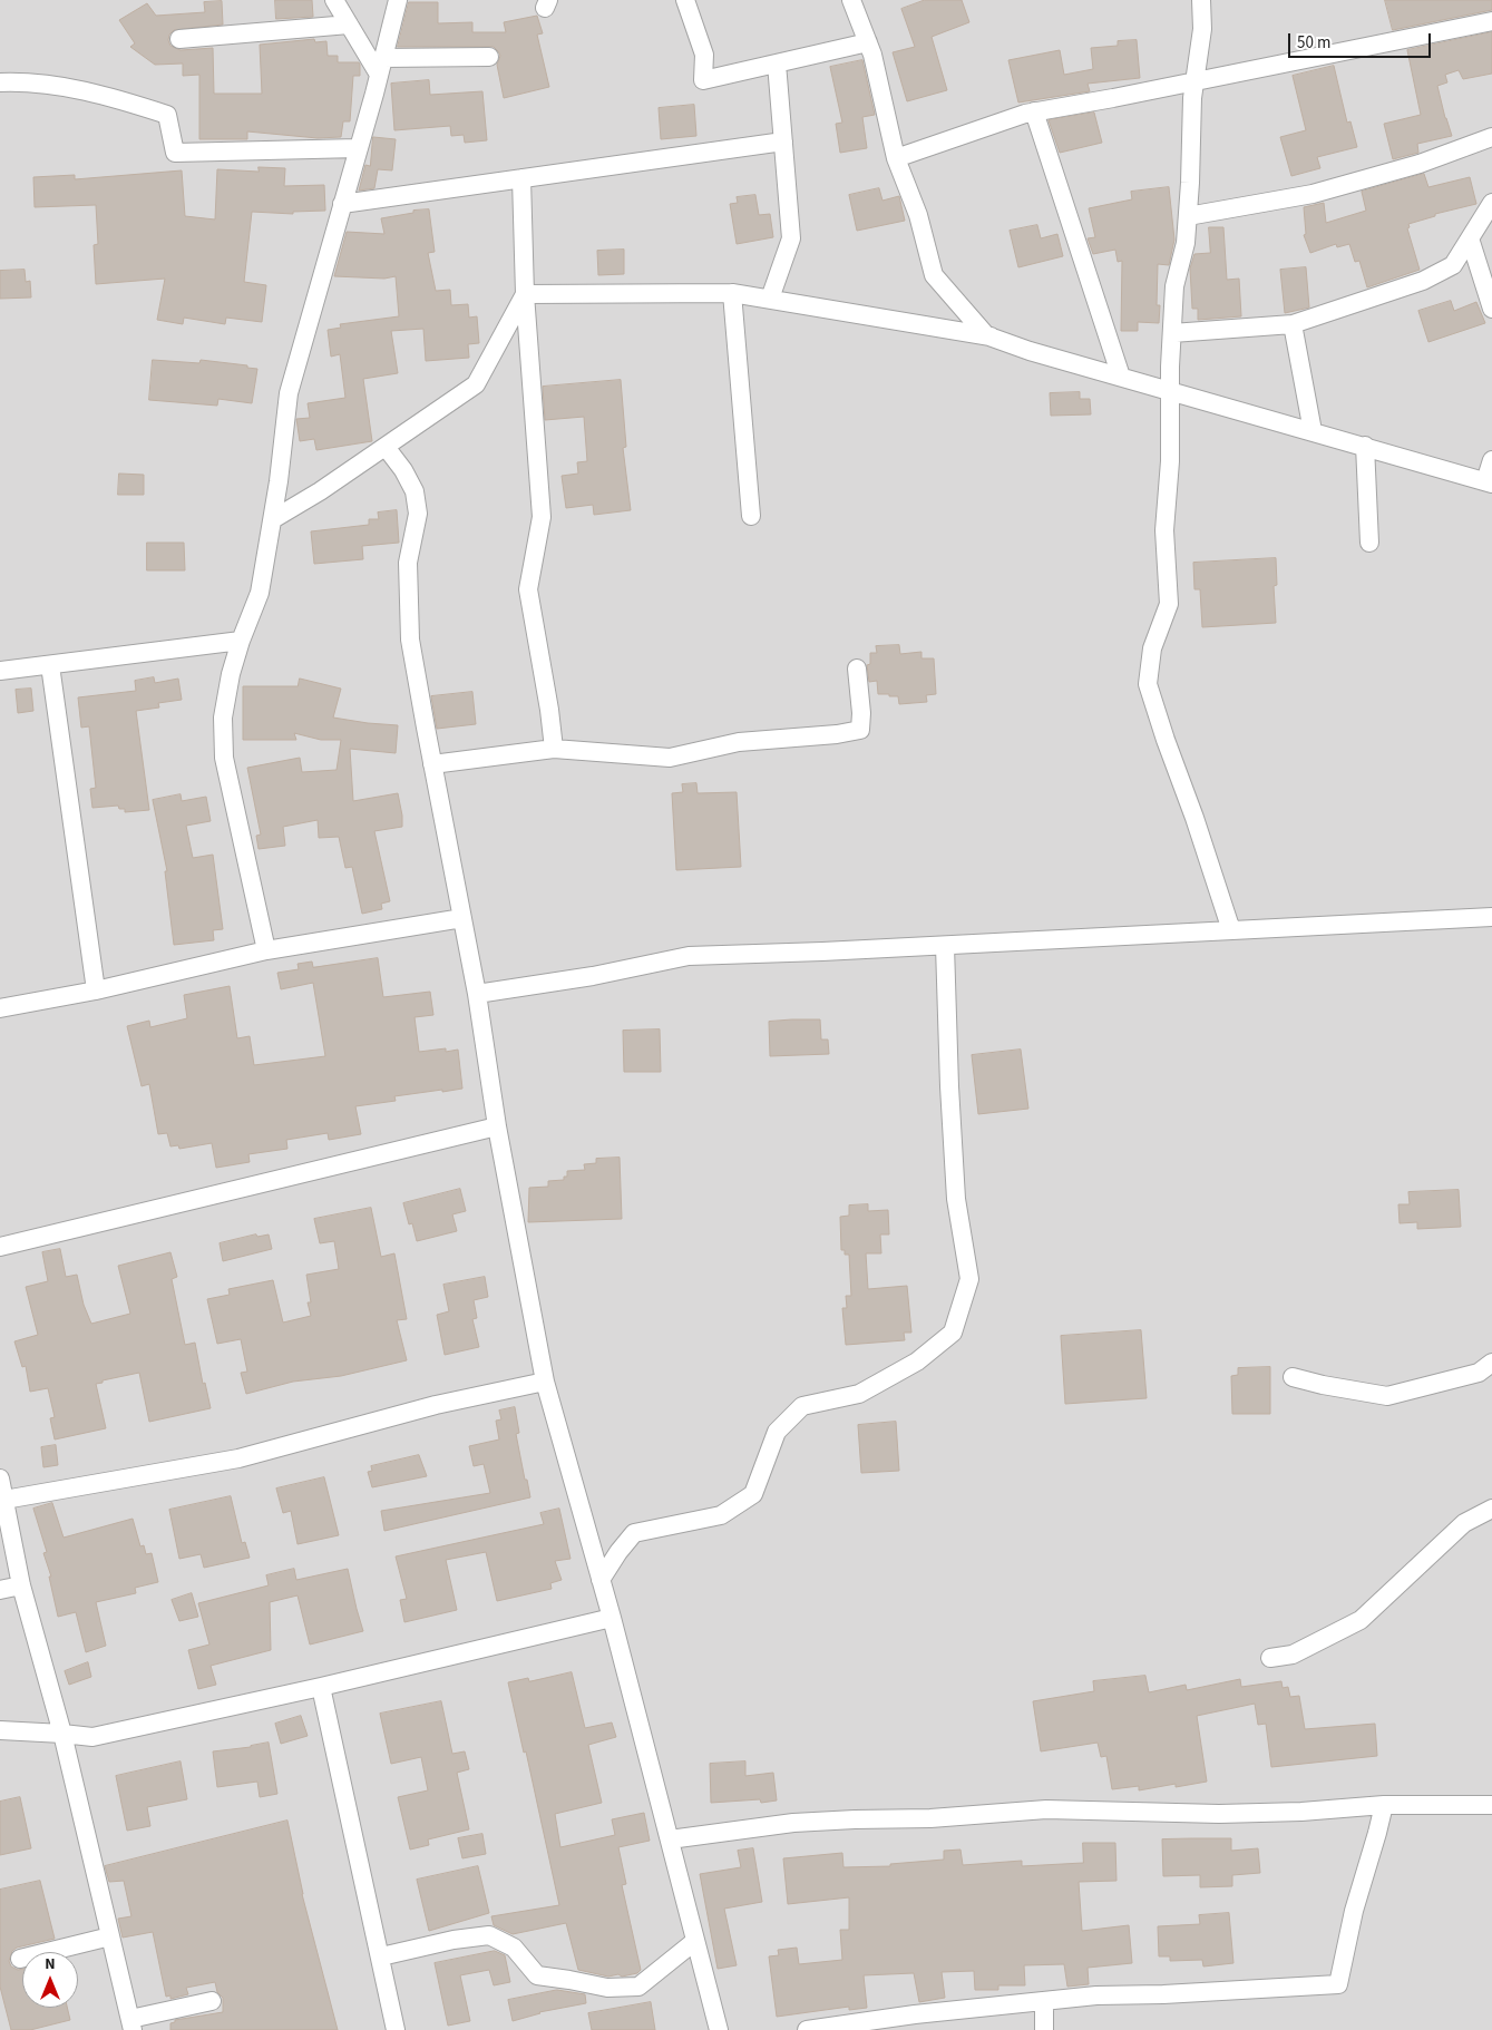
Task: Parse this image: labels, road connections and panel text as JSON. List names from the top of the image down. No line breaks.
{"scale_bar":"50 m","north":"top"}
